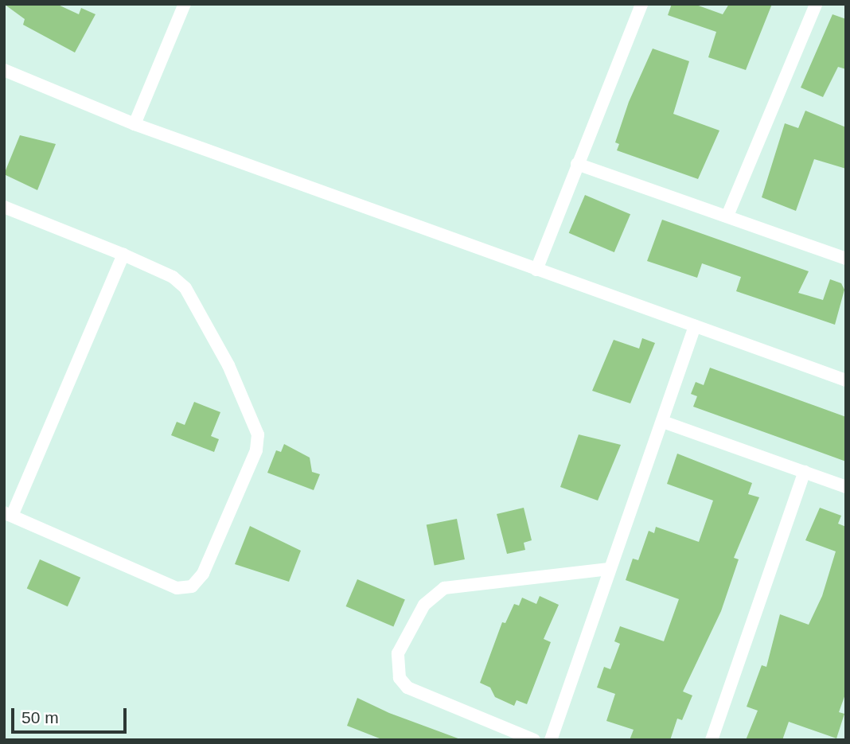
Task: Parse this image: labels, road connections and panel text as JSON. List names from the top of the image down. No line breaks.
{"scale_bar":"50 m"}
